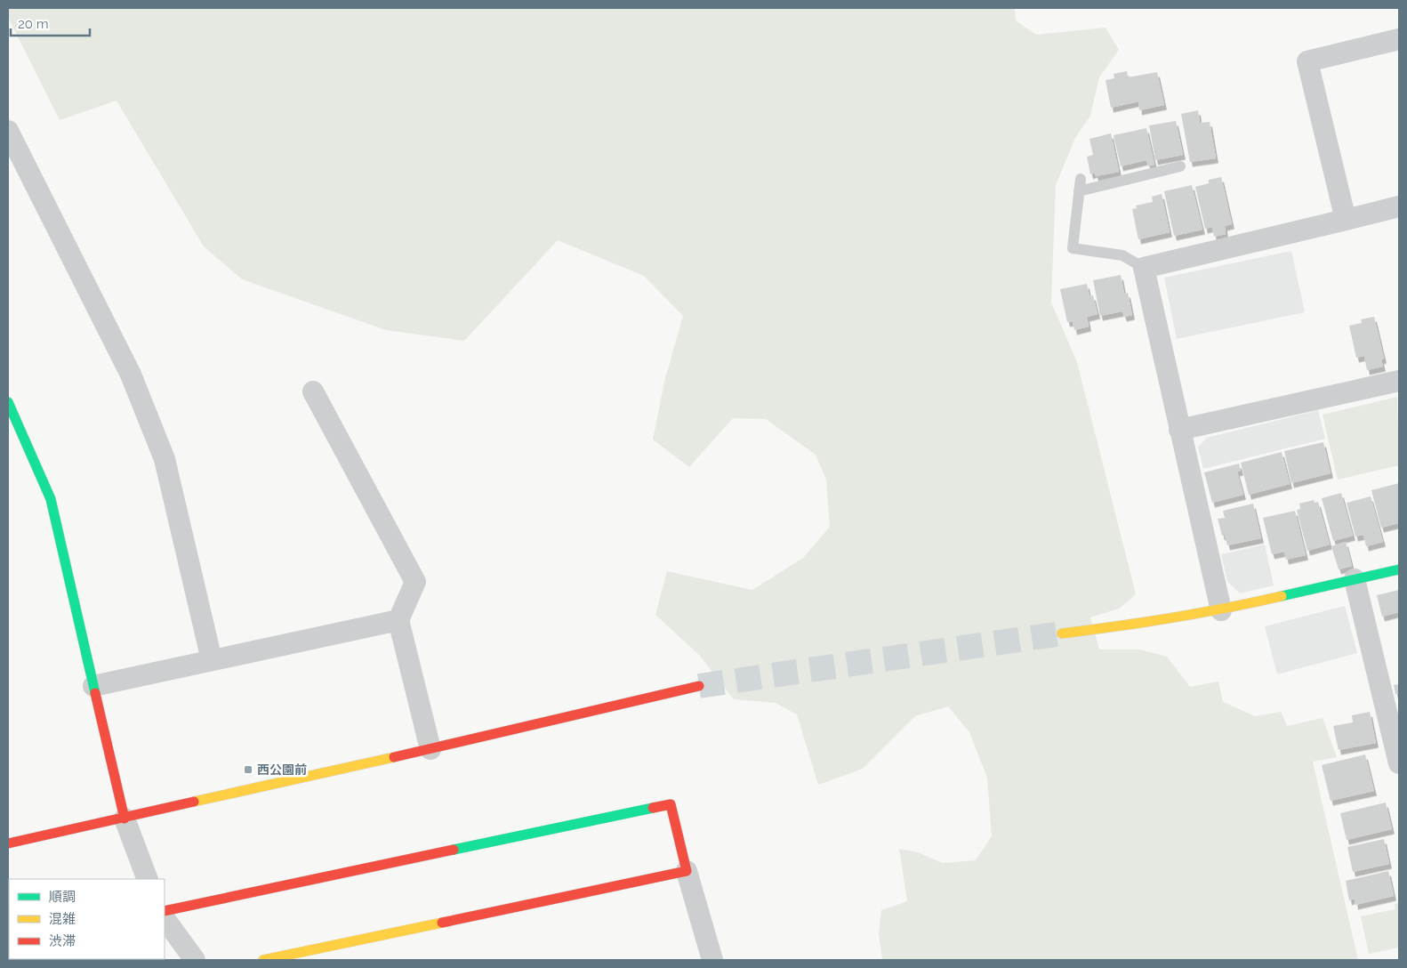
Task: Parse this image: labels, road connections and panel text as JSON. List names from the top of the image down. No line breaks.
{"places":{"transit":["西公園前"]},"legend":["順調","混雑","渋滞"],"scale_bar":"20 m"}
